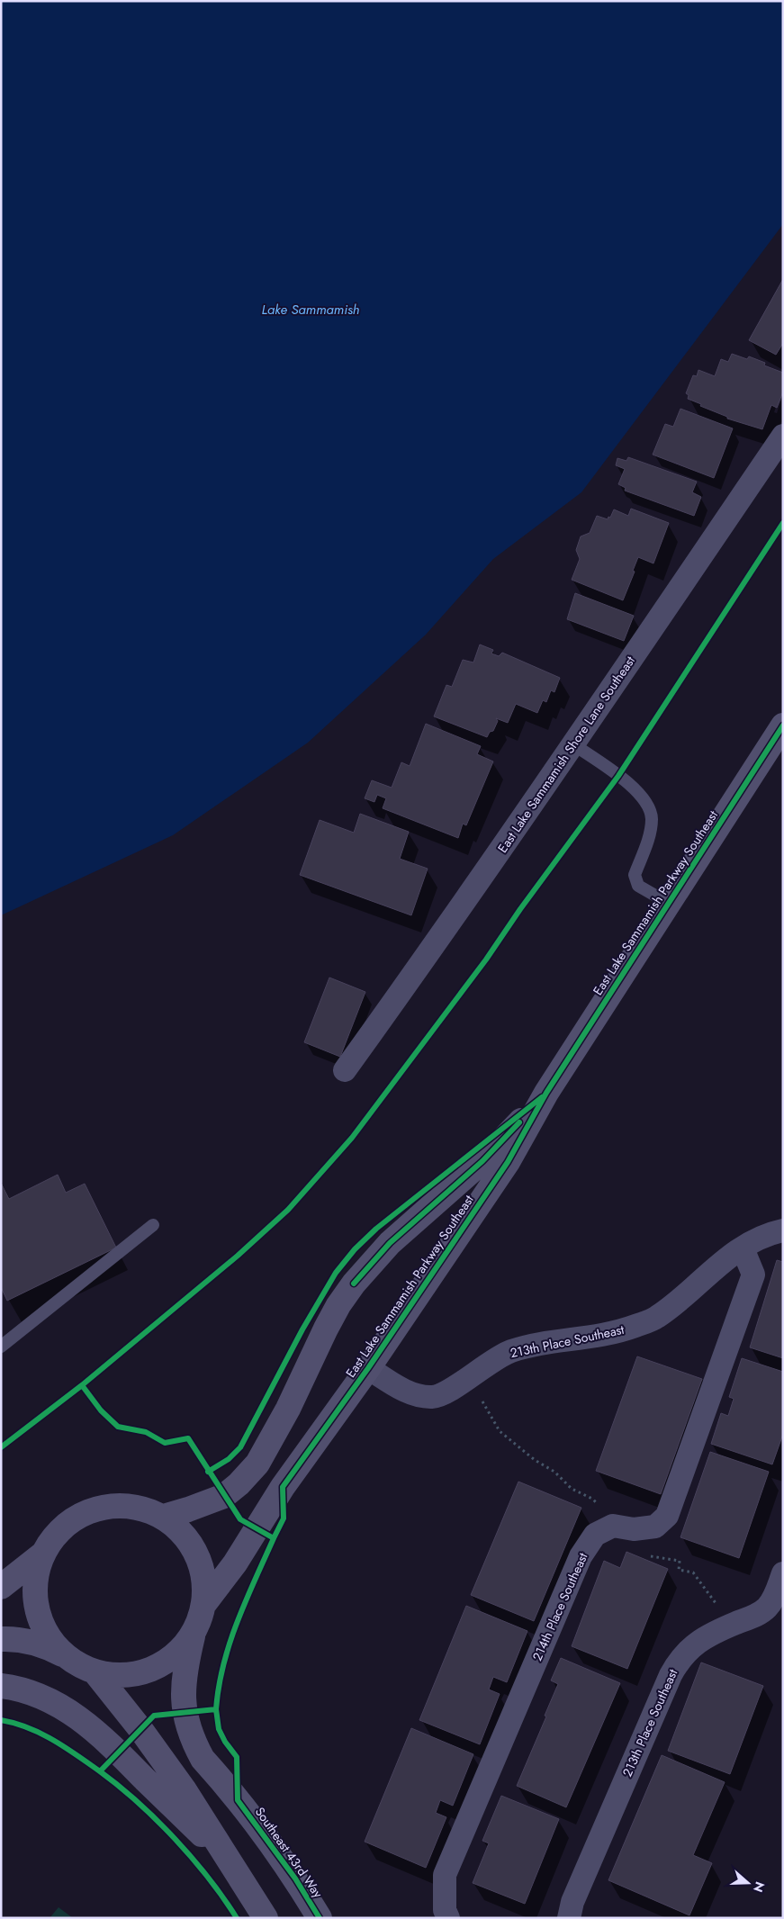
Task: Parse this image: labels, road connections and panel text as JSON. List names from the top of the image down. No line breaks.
{"streets":{"main road":["East Lake Sammamish Parkway Southeast","Southeast 43rd Way"],"street":["East Lake Sammamish Shore Lane Southeast","213th Place Southeast","214th Place Southeast"]},"crossings":[["East Lake Sammamish Parkway Southeast","213th Place Southeast"],["213th Place Southeast","214th Place Southeast"]],"water":["Lake Sammamish"],"north":"right"}
